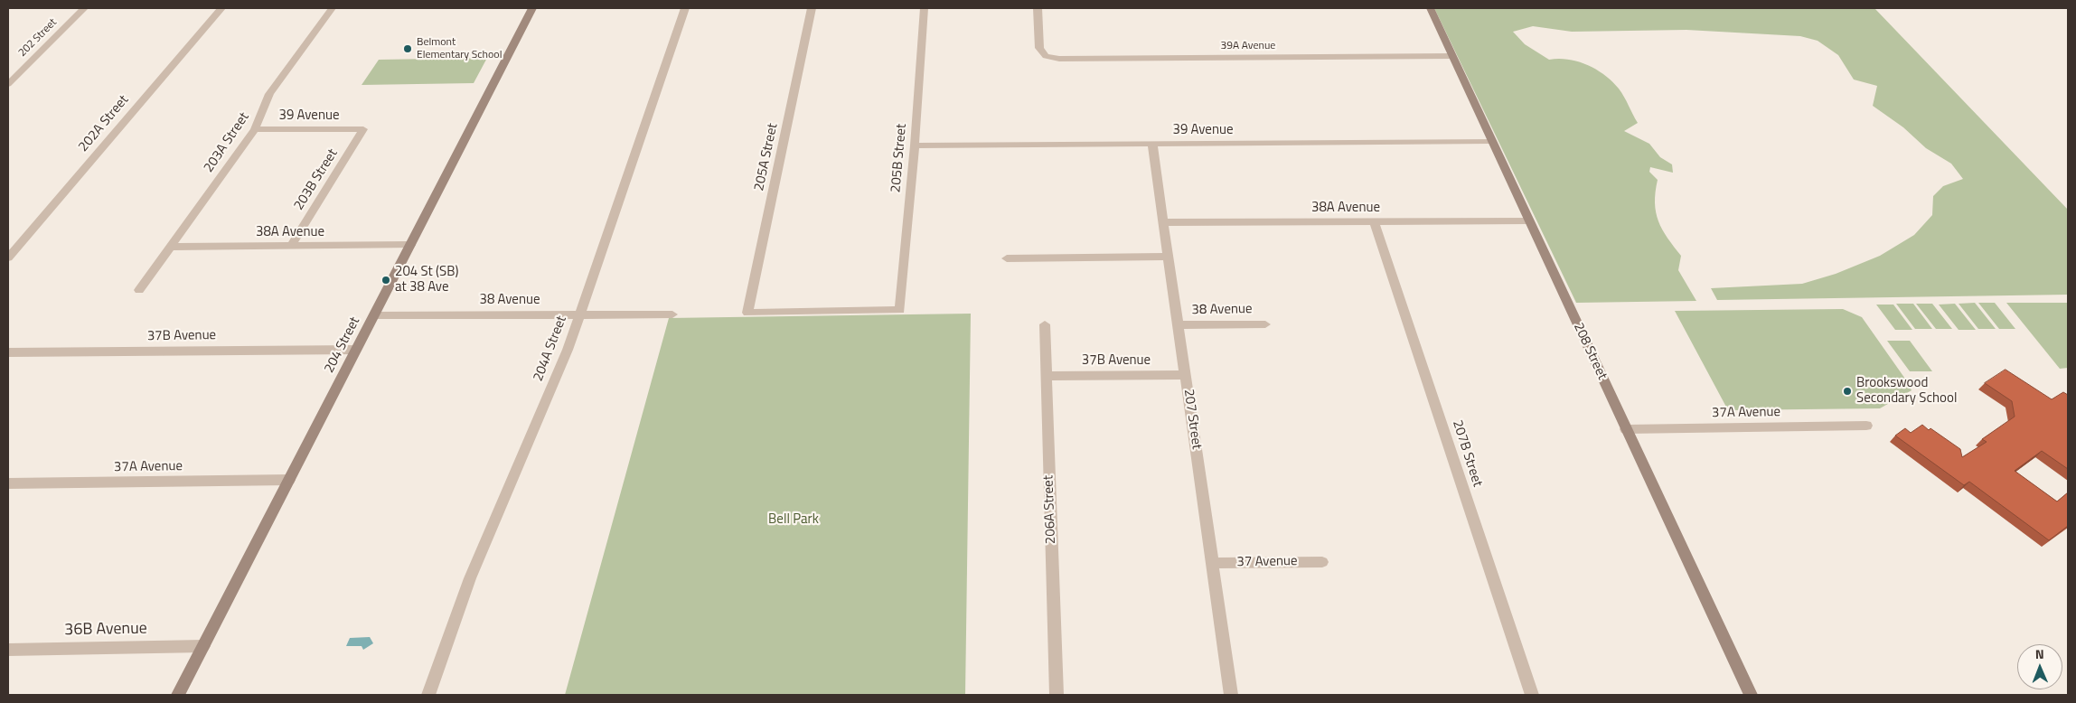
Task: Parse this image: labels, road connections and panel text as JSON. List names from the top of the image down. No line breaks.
{"streets":{"street":["202 Street","39A Avenue","39 Avenue","202A Street","203A Street","205A Street","205B Street","203B Street","38A Avenue","38 Avenue","37B Avenue","204 Street","204A Street","208 Street","37A Avenue","207 Street","207B Street","206A Street","37 Avenue","36B Avenue"]},"crossings":[["39A Avenue","208 Street"],["39 Avenue","203A Street"],["39 Avenue","205B Street"],["39 Avenue","203B Street"],["39 Avenue","208 Street"],["39 Avenue","207 Street"],["203A Street","38A Avenue"],["205A Street","205B Street"],["203B Street","38A Avenue"],["38A Avenue","204 Street"],["38A Avenue","208 Street"],["38A Avenue","207 Street"],["38A Avenue","207B Street"],["38 Avenue","204 Street"],["38 Avenue","204A Street"],["38 Avenue","207 Street"],["37B Avenue","204 Street"],["37B Avenue","207 Street"],["37B Avenue","206A Street"],["204 Street","37A Avenue"],["204 Street","36B Avenue"],["208 Street","37A Avenue"],["207 Street","37 Avenue"]],"parks":["Bell Park"],"places":["Belmont Elementary School","204 St (SB) at 38 Ave","Brookswood Secondary School"],"north":"top"}
